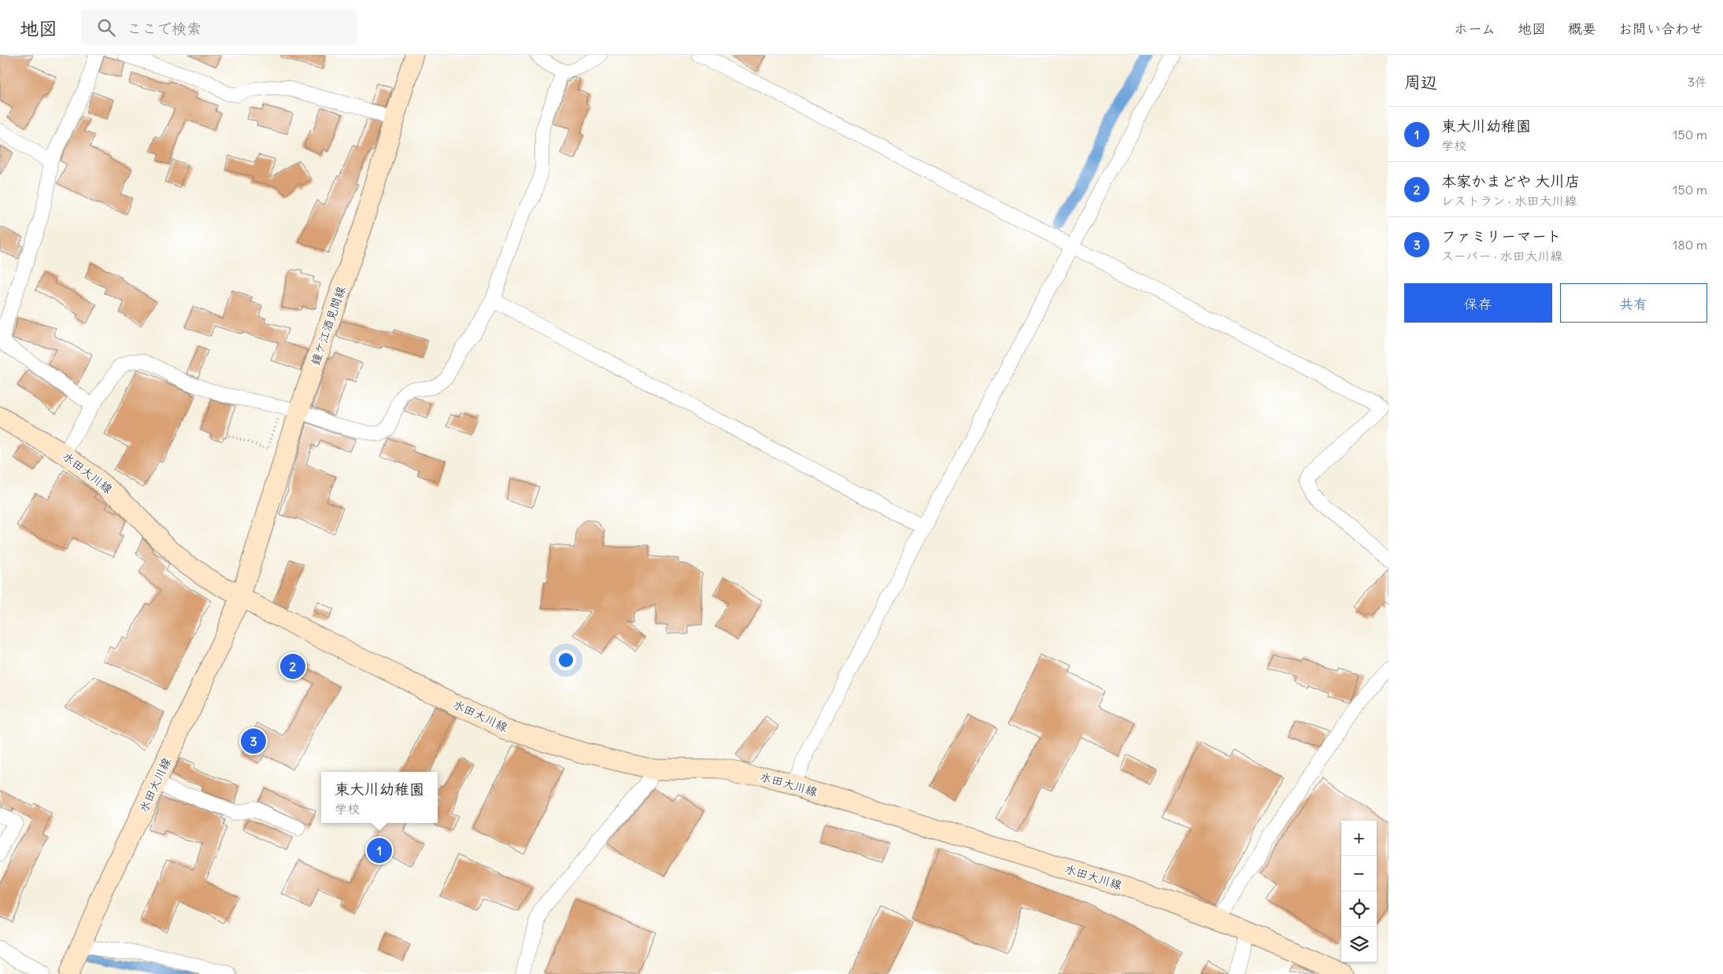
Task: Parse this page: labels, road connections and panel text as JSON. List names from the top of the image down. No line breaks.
{"streets":{"main road":["鐘ケ江酒見間線","水田大川線"]},"crossings":[["鐘ケ江酒見間線","水田大川線"]],"page":{"header":"地図","search":"ここで検索","nav":["ホーム","地図","概要","お問い合わせ"],"heading":["周辺","3件"],"list":[{"mark":"1","name":"東大川幼稚園","note":"学校","value":"150 m"},{"mark":"2","name":"本家かまどや 大川店","note":"レストラン · 水田大川線","value":"150 m"},{"mark":"3","name":"ファミリーマート","note":"スーパー · 水田大川線","value":"180 m"}],"buttons":["保存","共有"],"pins":["2","3","1"],"popup":["東大川幼稚園","学校"],"map_buttons":["+","−"]}}
